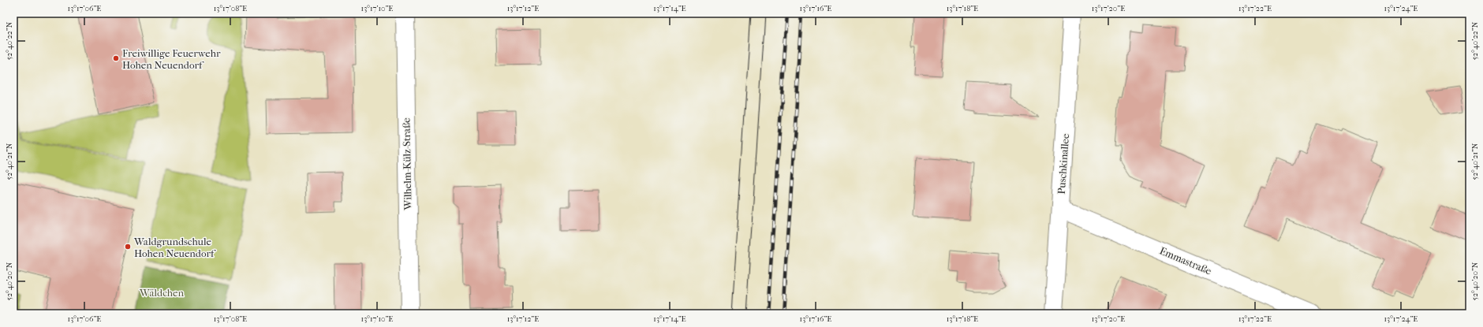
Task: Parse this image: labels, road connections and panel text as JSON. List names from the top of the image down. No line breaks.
{"streets":{"street":["Wilhelm-Külz-Straße","Puschkinallee","Emmastraße"]},"crossings":[["Puschkinallee","Emmastraße"]],"parks":["Wäldchen"],"places":["Freiwillige Feuerwehr Hohen Neuendorf","Waldgrundschule Hohen Neuendorf"],"coordinates":["13°17'06\"E","13°17'08\"E","13°17'10\"E","13°17'12\"E","13°17'14\"E","13°17'16\"E","13°17'18\"E","13°17'20\"E","13°17'22\"E","13°17'24\"E","52°40'22\"N","52°40'21\"N","52°40'20\"N"]}
